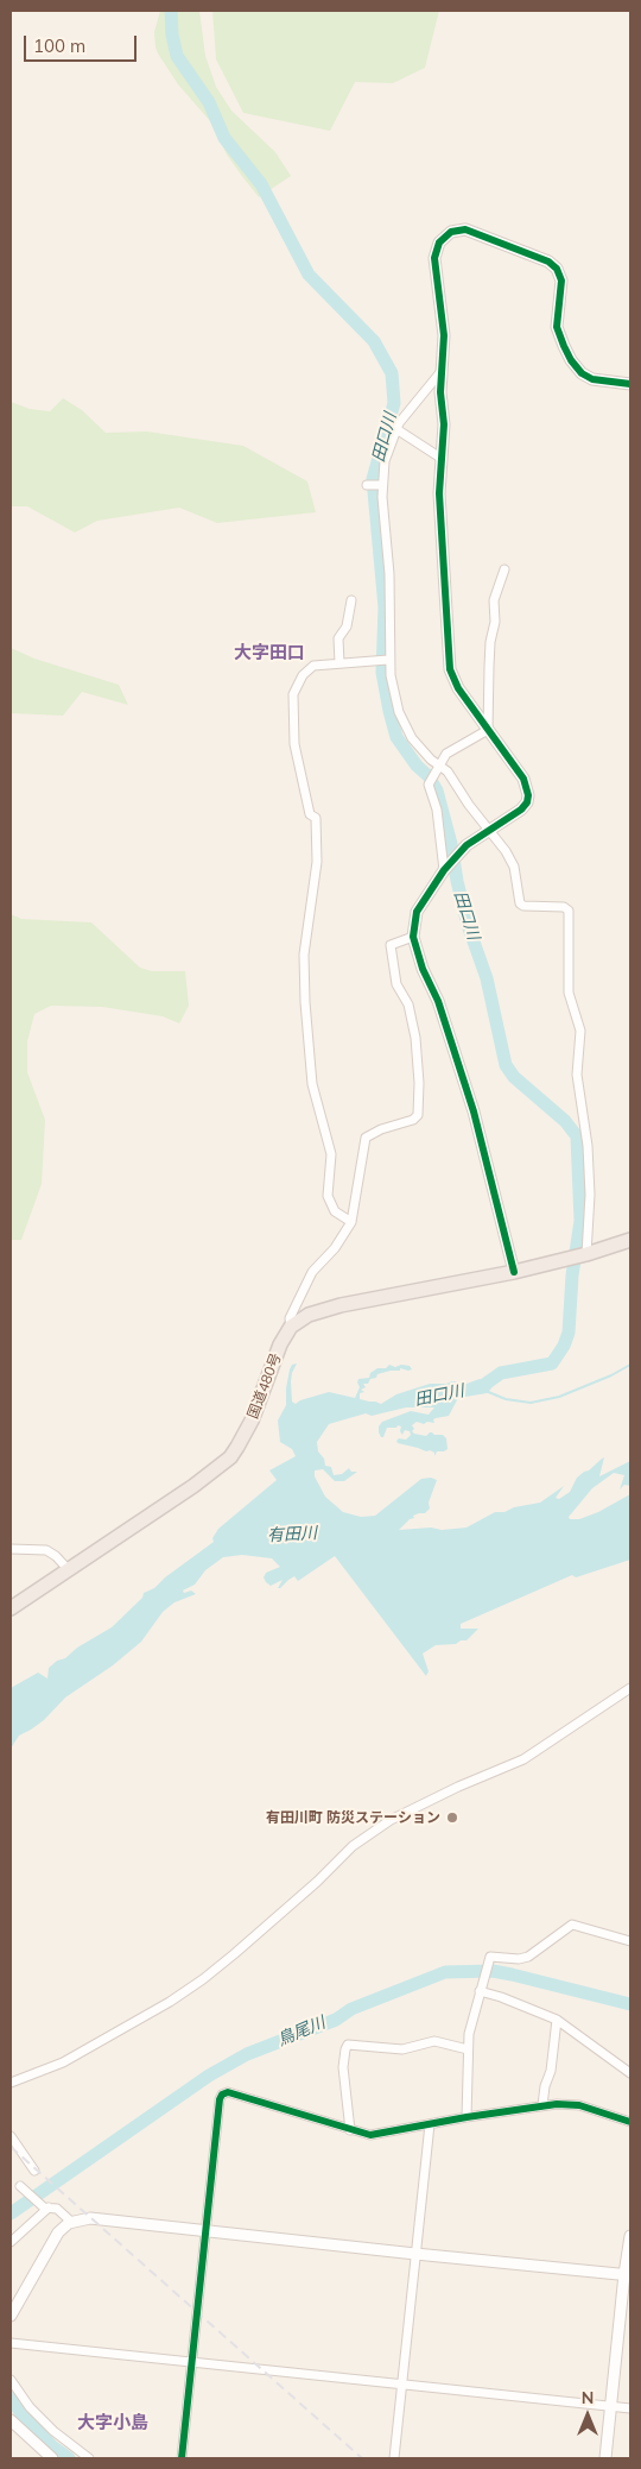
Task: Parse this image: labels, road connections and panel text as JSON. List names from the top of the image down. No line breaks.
{"streets":{"highway":["国道480号"]},"districts":["大字田口","大字小島"],"water":["田口川","有田川","鳥尾川"],"places":["有田川町 防災ステーション"],"scale_bar":"100 m","north":"top"}
